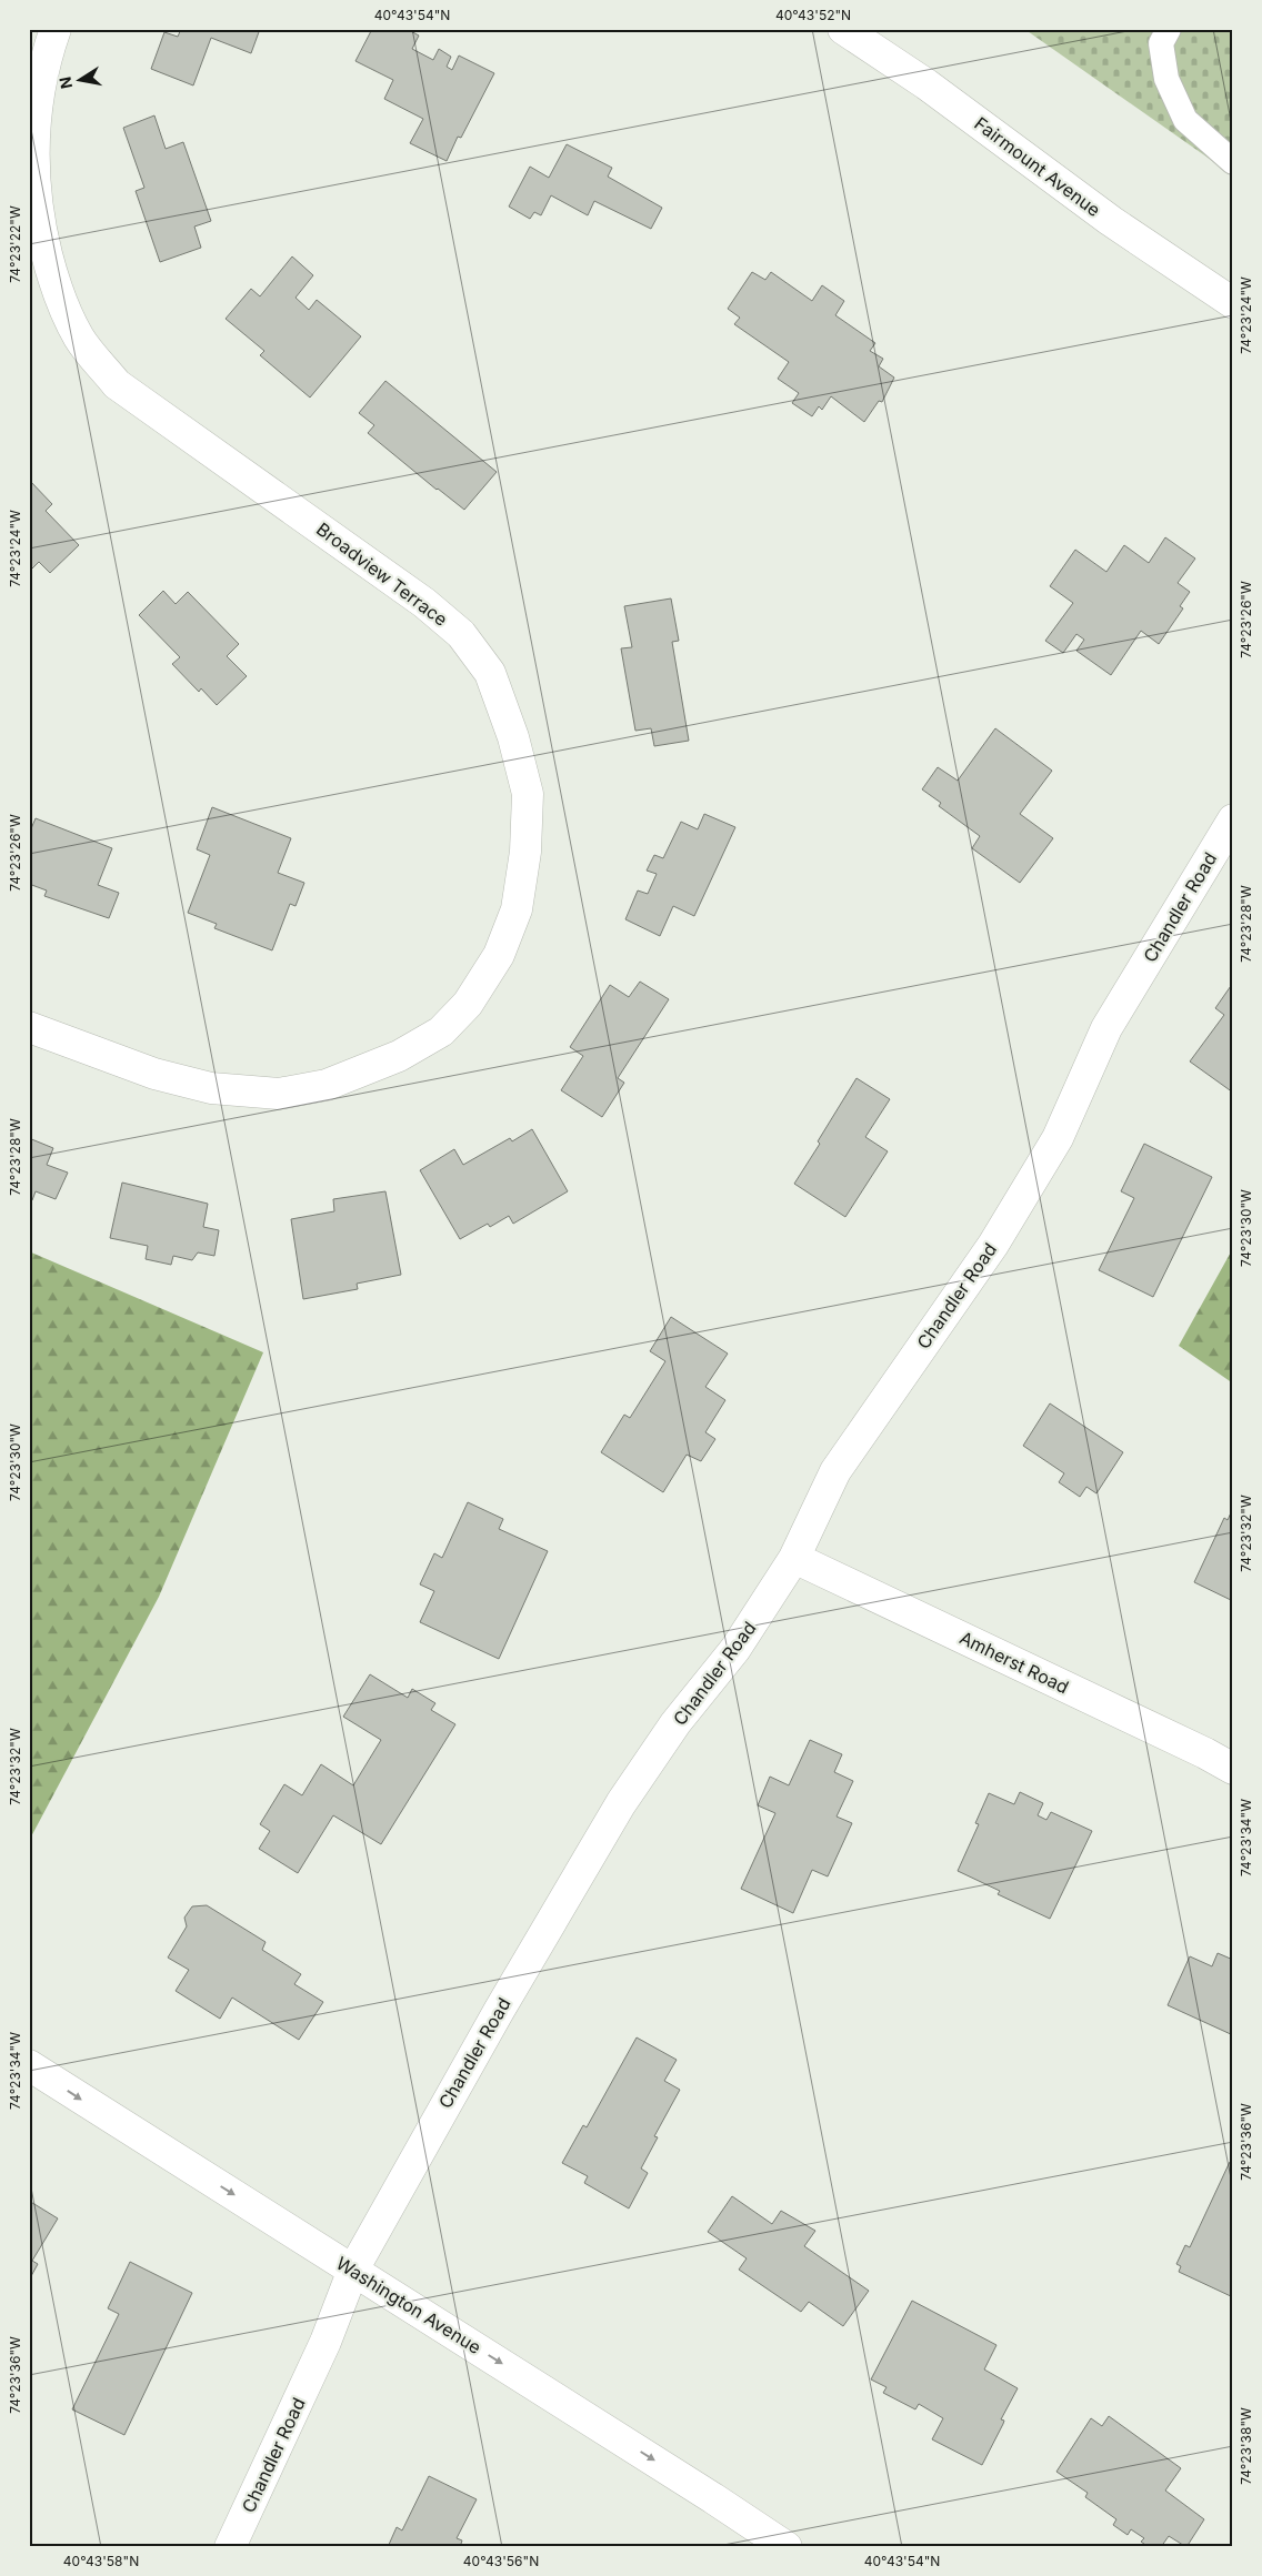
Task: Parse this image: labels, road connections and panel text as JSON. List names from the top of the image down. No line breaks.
{"streets":{"street":["Fairmount Avenue","Broadview Terrace","Chandler Road","Amherst Road","Washington Avenue"]},"crossings":[["Chandler Road","Amherst Road"],["Chandler Road","Washington Avenue"]],"one_way":["Washington Avenue"],"north":"left","coordinates":["40°43'54\"N","40°43'52\"N","74°23'22\"W","74°23'24\"W","74°23'26\"W","74°23'28\"W","74°23'30\"W","74°23'32\"W","74°23'34\"W","74°23'36\"W","74°23'38\"W","40°43'58\"N","40°43'56\"N"]}
